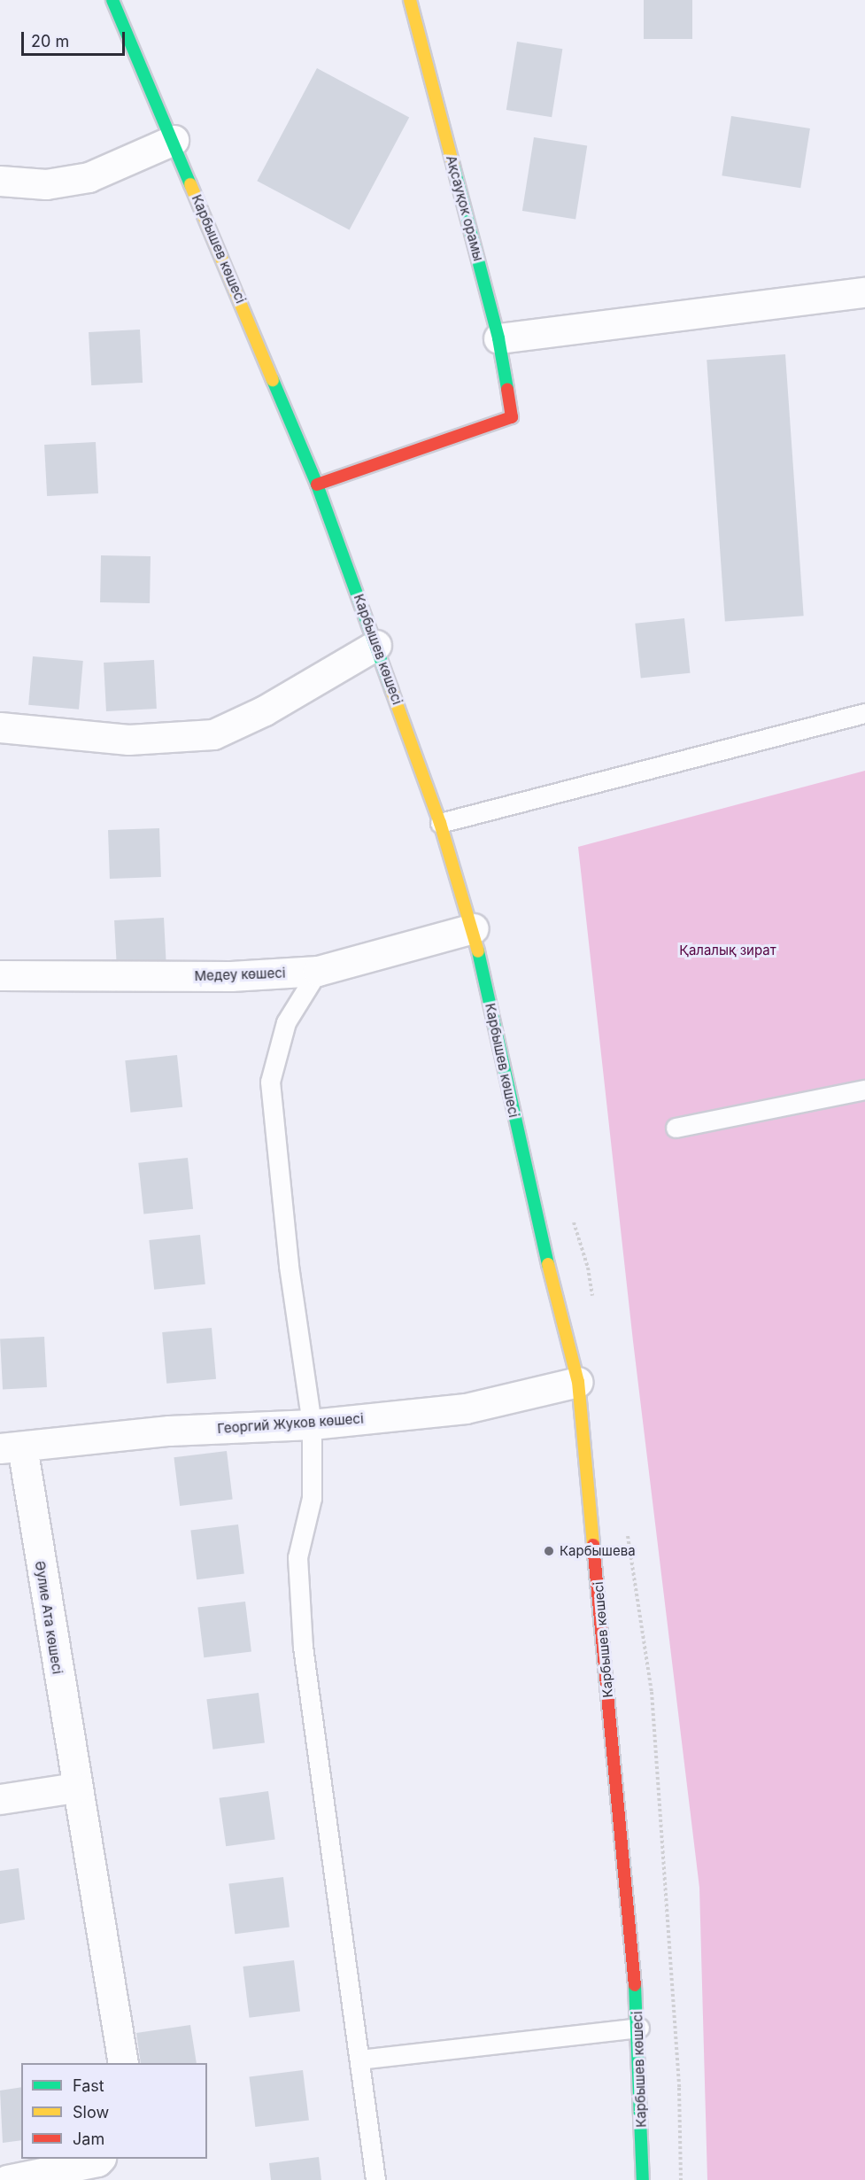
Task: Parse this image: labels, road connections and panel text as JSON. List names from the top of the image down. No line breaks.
{"streets":{"street":["Ақсауқок орамы","Карбышев көшесі","Медеу көшесі","Георгий Жуков көшесі","Әулие Ата көшесі"]},"crossings":[["Ақсауқок орамы","Карбышев көшесі"],["Карбышев көшесі","Медеу көшесі"],["Карбышев көшесі","Георгий Жуков көшесі"],["Георгий Жуков көшесі","Әулие Ата көшесі"]],"parks":["Қалалық зират"],"places":["Карбышева"],"legend":["Fast","Slow","Jam"],"scale_bar":"20 m"}
